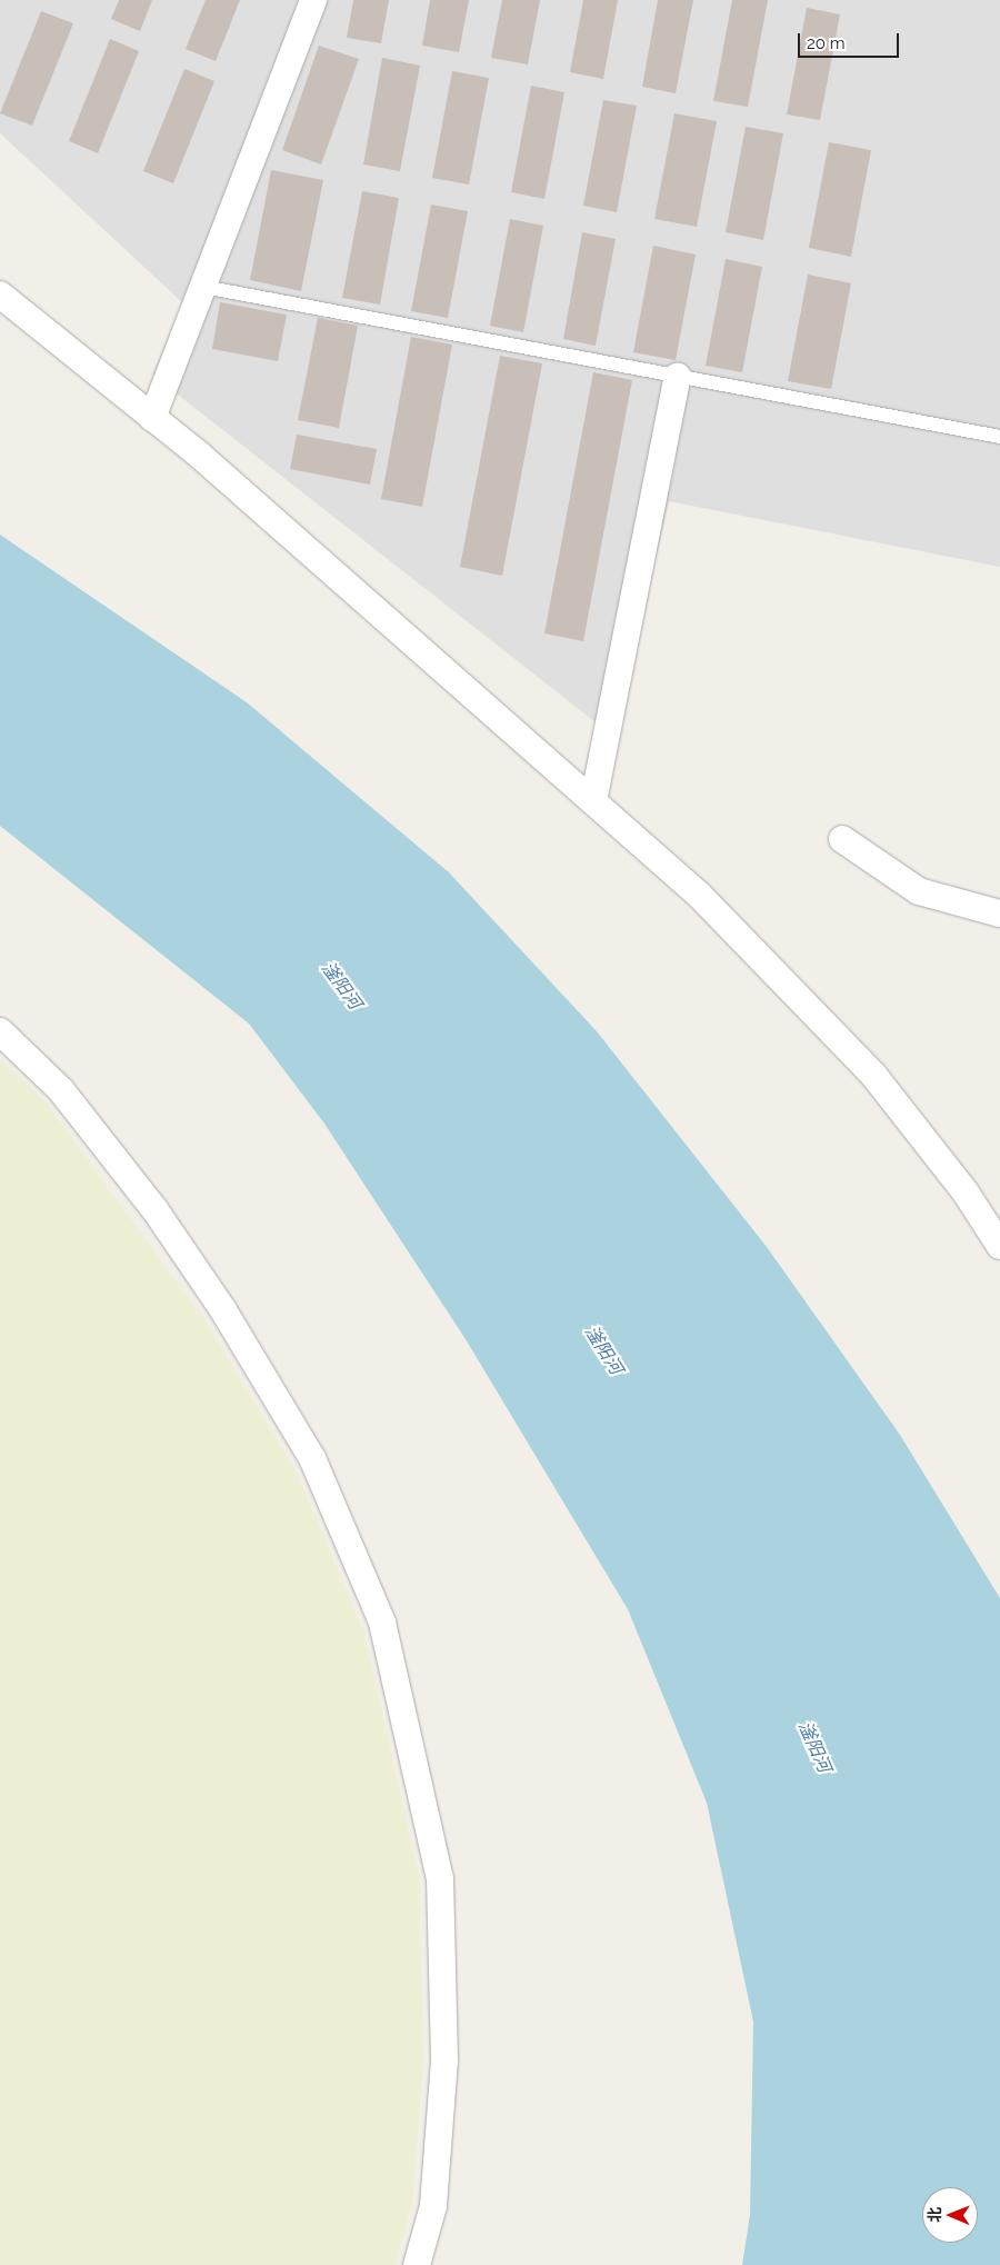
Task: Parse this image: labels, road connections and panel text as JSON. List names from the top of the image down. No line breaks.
{"water":["滏阳河"],"scale_bar":"20 m","north":"left"}
